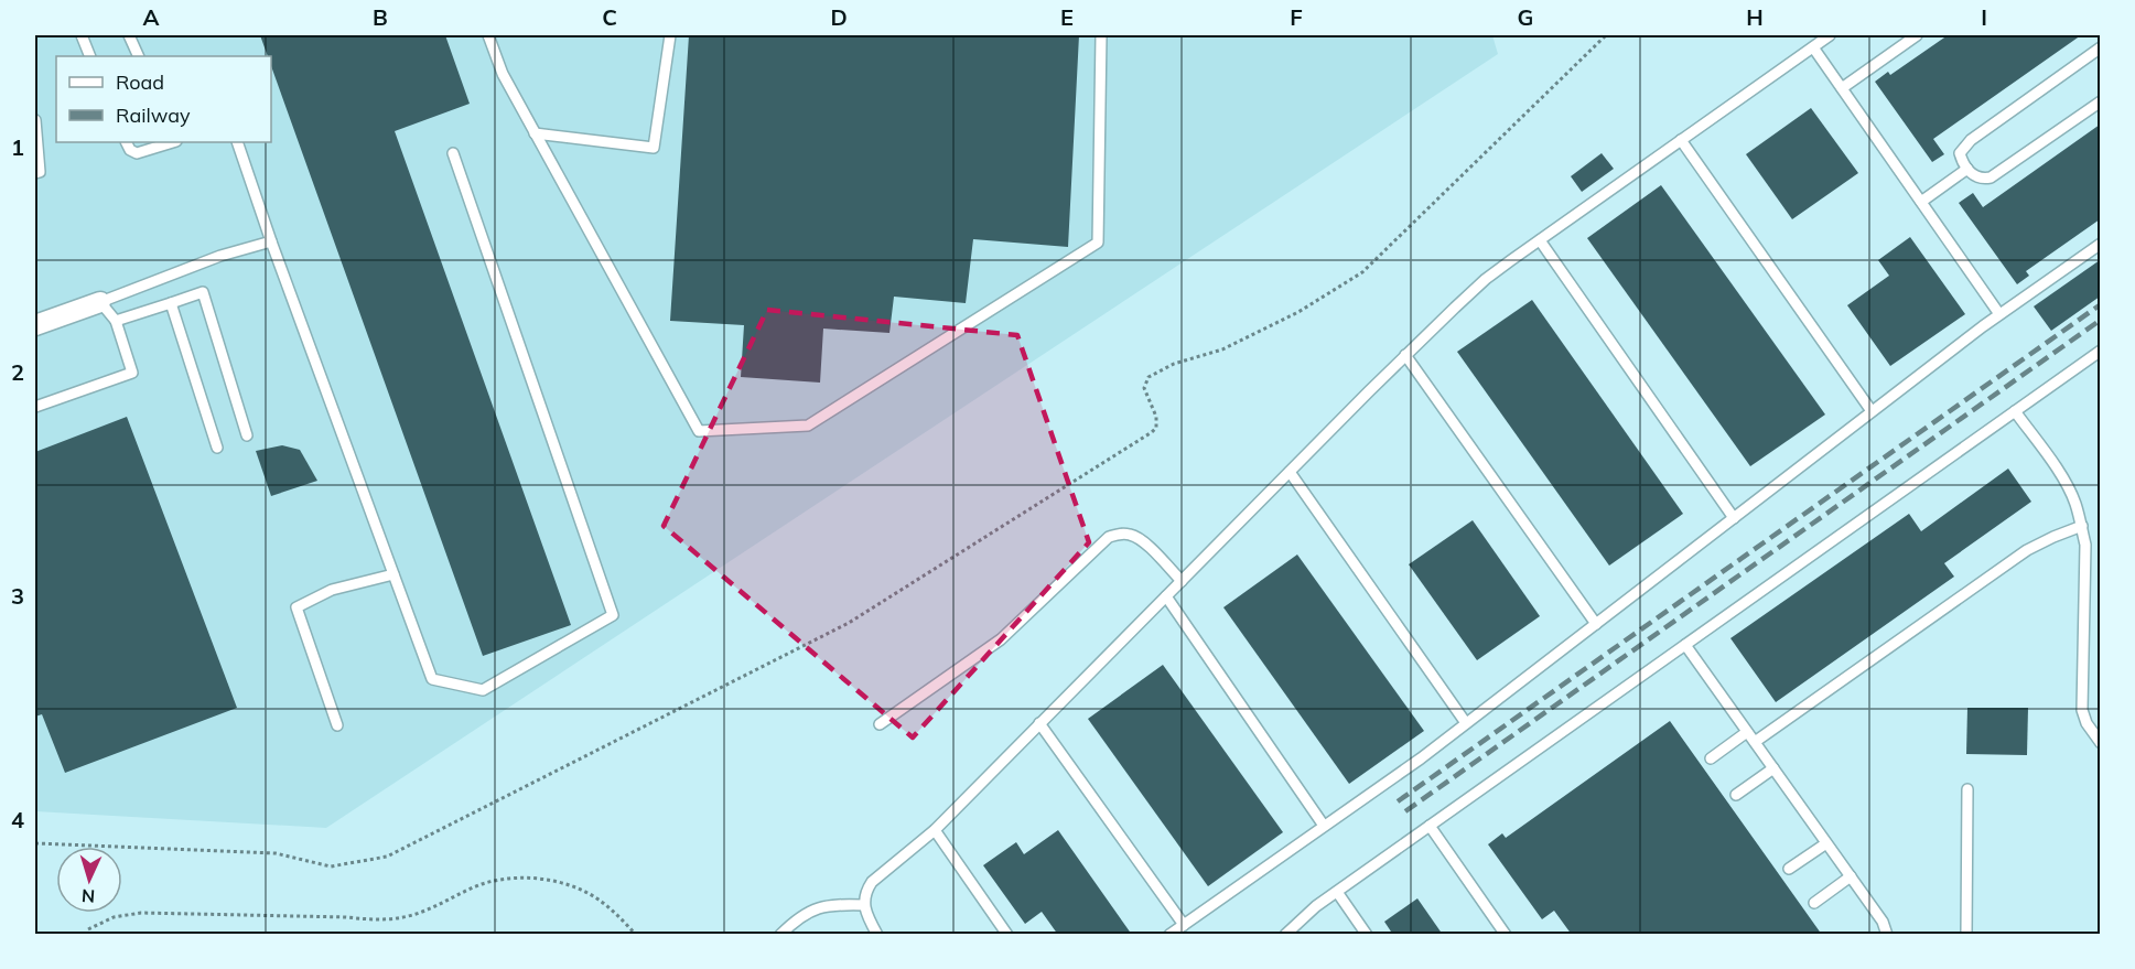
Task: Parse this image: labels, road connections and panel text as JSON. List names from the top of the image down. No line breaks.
{"legend":["Road","Railway"],"north":"bottom","grid":{"columns":["A","B","C","D","E","F","G","H","I"],"rows":["1","2","3","4"]}}
